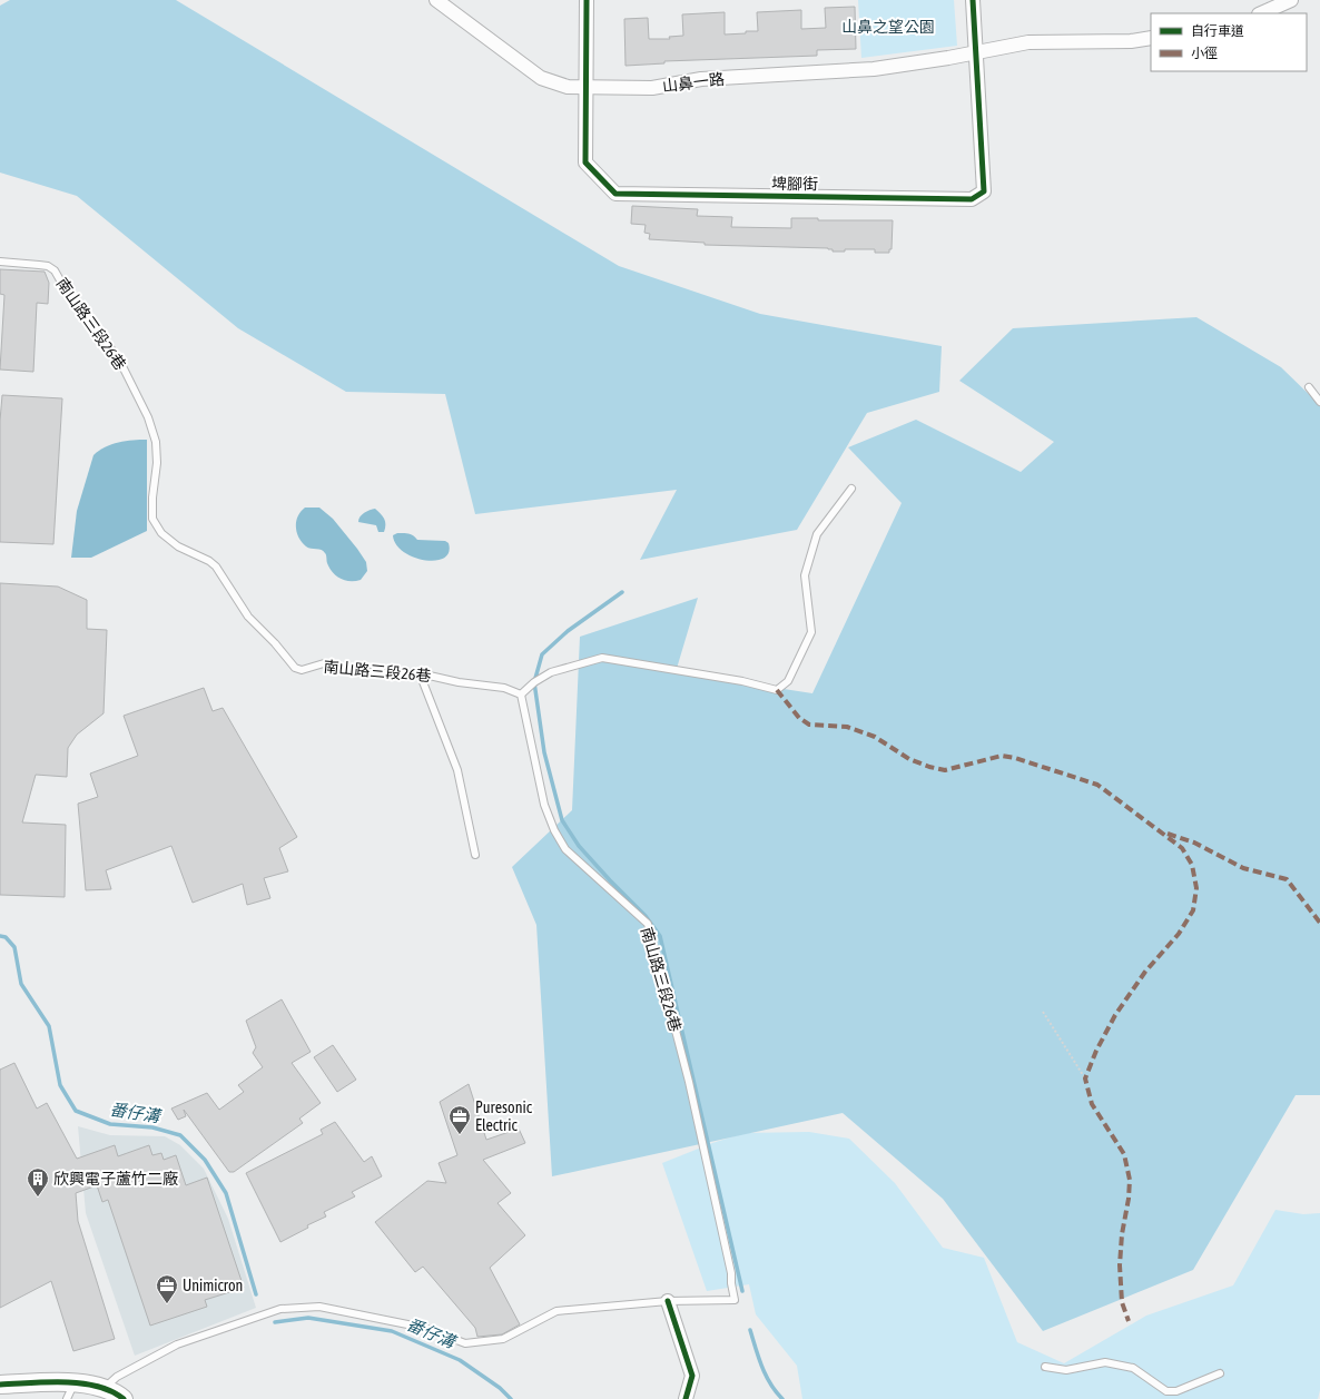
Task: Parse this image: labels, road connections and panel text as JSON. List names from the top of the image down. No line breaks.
{"streets":{"street":["山鼻一路","埤腳街"],"lane":["南山路三段26巷"]},"crossings":[["山鼻一路","埤腳街"]],"water":["番仔溝"],"parks":["山鼻之望公園"],"places":{"office":["Puresonic Electric","Unimicron"],"building":["欣興電子蘆竹二廠"]},"legend":["自行車道","小徑"]}
